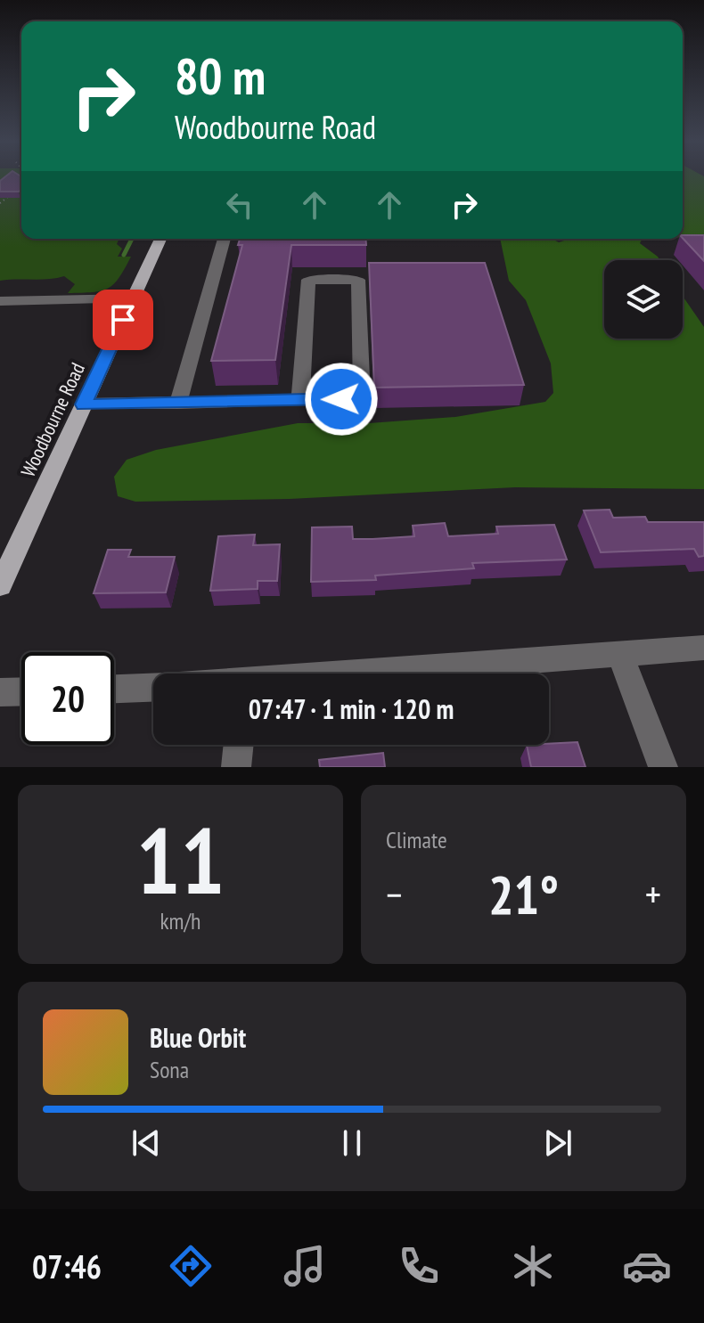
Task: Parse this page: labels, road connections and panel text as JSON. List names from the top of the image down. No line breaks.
{"streets":{"main road":["Woodbourne Road"]},"page":{"turn":["80 m","Woodbourne Road"],"limit":"20","trip":"07:47 · 1 min · 120 m","tile":[["11","km/h"],"Climate"],"heat":["−","21°","+"],"song":["Blue Orbit","Sona"],"tabs":"07:46"}}
